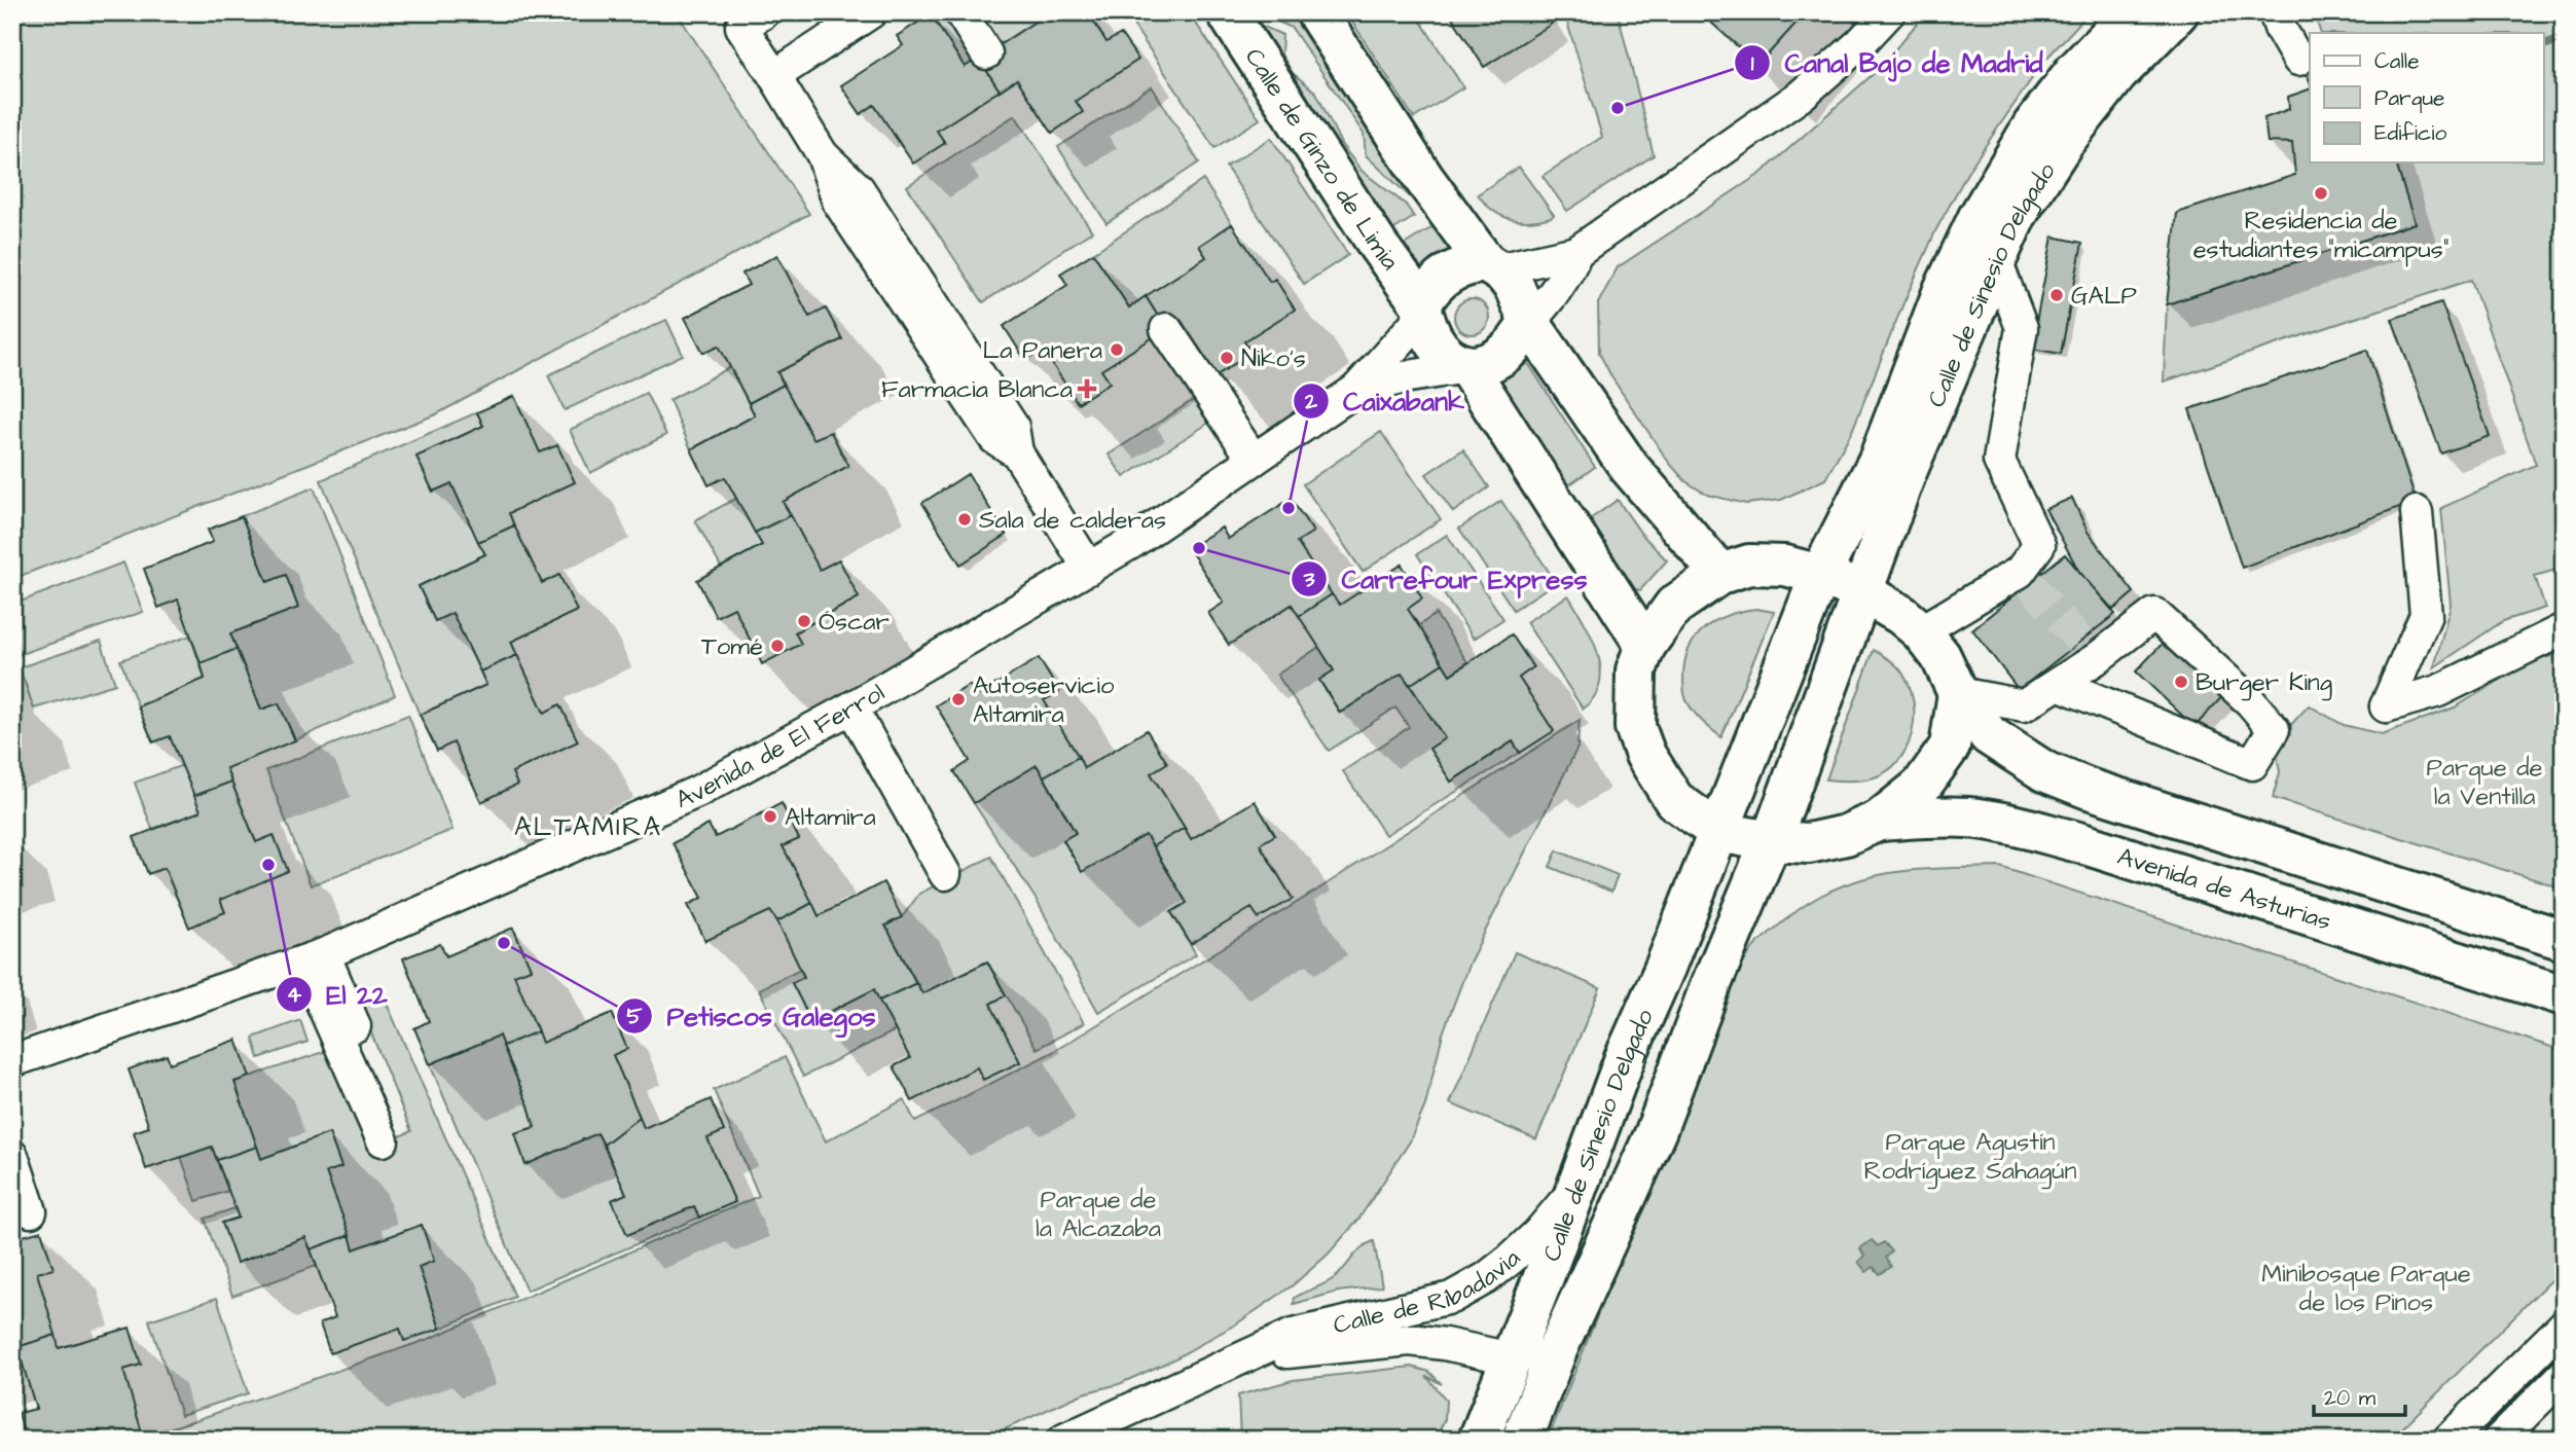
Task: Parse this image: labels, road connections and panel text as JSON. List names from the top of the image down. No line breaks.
{"streets":{"main road":["Calle de Ginzo de Limia","Calle de Sinesio Delgado","Avenida de Asturias"],"street":["Avenida de El Ferrol","Calle de Ribadavia"]},"crossings":[["Calle de Ginzo de Limia","Avenida de El Ferrol"],["Calle de Sinesio Delgado","Calle de Ribadavia"]],"districts":["ALTAMIRA"],"parks":["Parque de la Ventilla","Parque Agustín Rodríguez Sahagún","Parque de la Alcazaba","Minibosque Parque de los Pinos"],"places":{"other":["Canal Bajo de Madrid","Residencia de estudiantes \"micampus\"","GALP","La Panera","Niko's","Caixabank","Sala de calderas","Carrefour Express","Óscar","Tomé","Burger King","Autoservicio Altamira","Altamira","El 22","Petiscos Galegos"],"health":["Farmacia Blanca"]},"legend":["Calle","Parque","Edificio"],"scale_bar":"20 m"}
